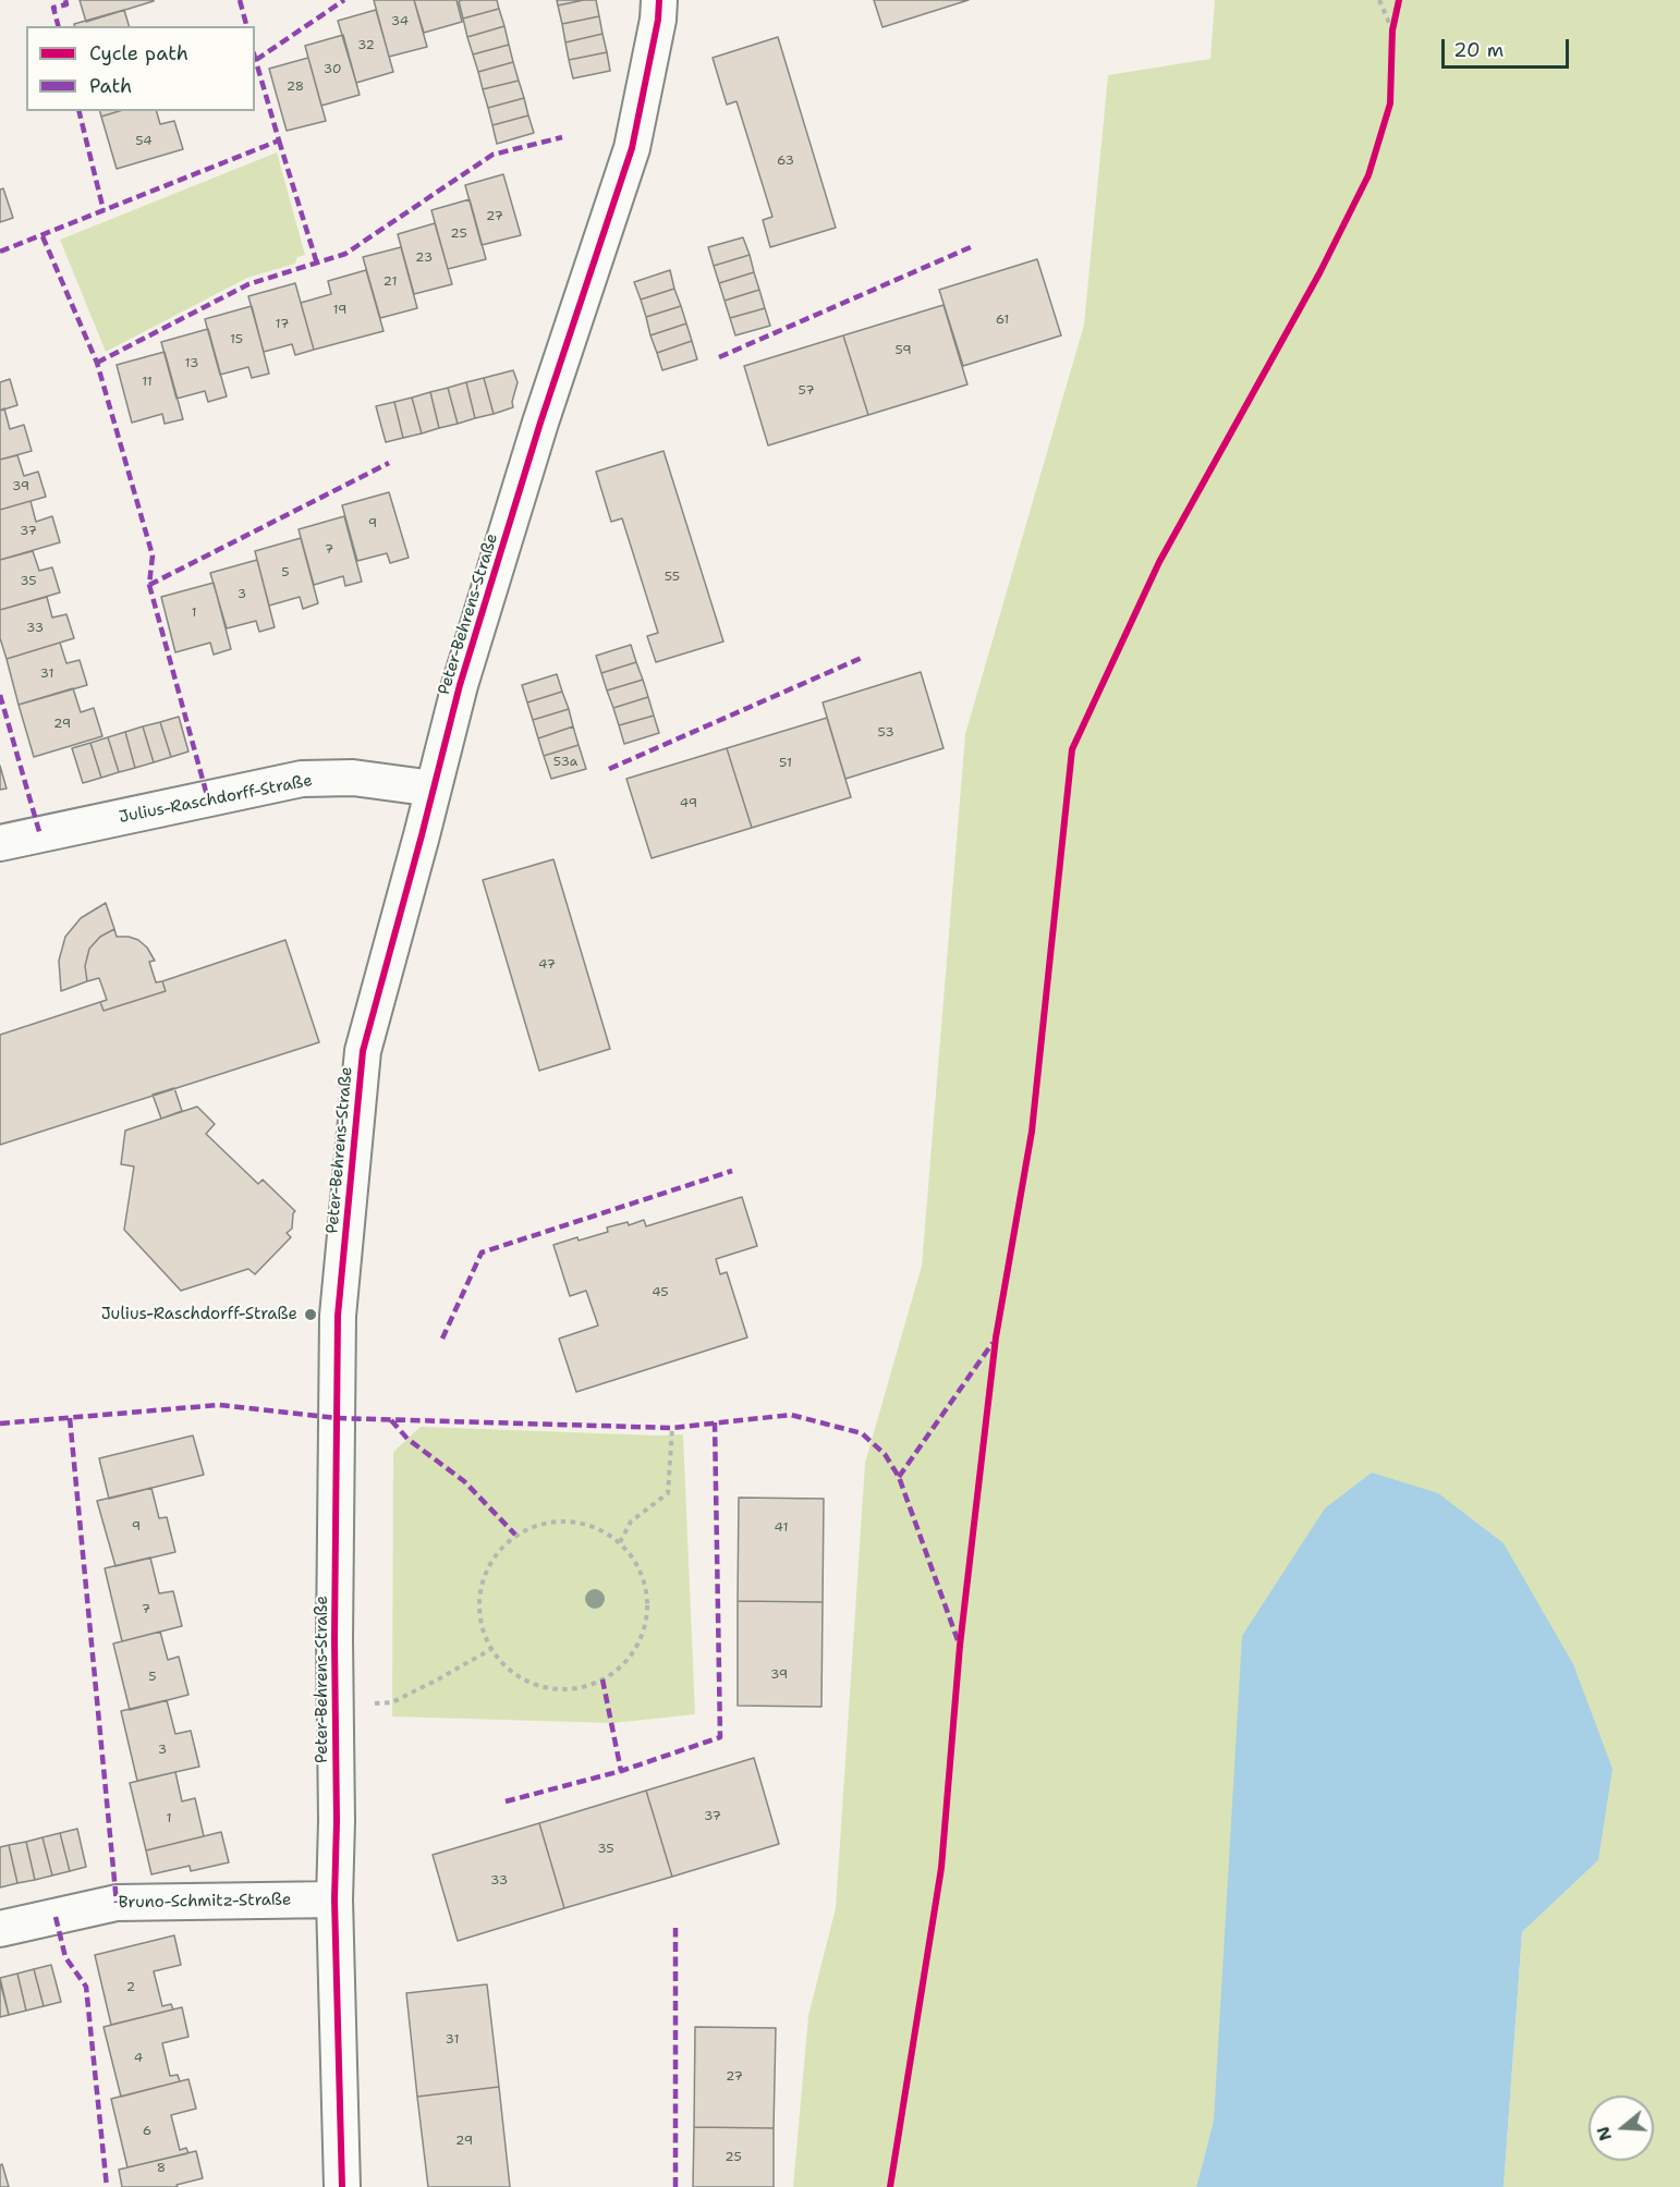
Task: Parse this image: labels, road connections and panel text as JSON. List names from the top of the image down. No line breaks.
{"streets":{"street":["Peter-Behrens-Straße","Julius-Raschdorff-Straße","Bruno-Schmitz-Straße"]},"crossings":[["Peter-Behrens-Straße","Julius-Raschdorff-Straße"],["Peter-Behrens-Straße","Bruno-Schmitz-Straße"]],"places":["Julius-Raschdorff-Straße"],"house_numbers":["34","32","30","28","54","63","27","25","23","21","19","61","17","15","59","13","11","57","39","9","37","7","5","55","35","3","1","33","31","29","53","53a","51","49","47","45","9","41","7","39","5","3","37","1","35","33","2","31","4","27","6","29","25","8"],"legend":["Cycle path","Path"],"scale_bar":"20 m","north":"left"}
